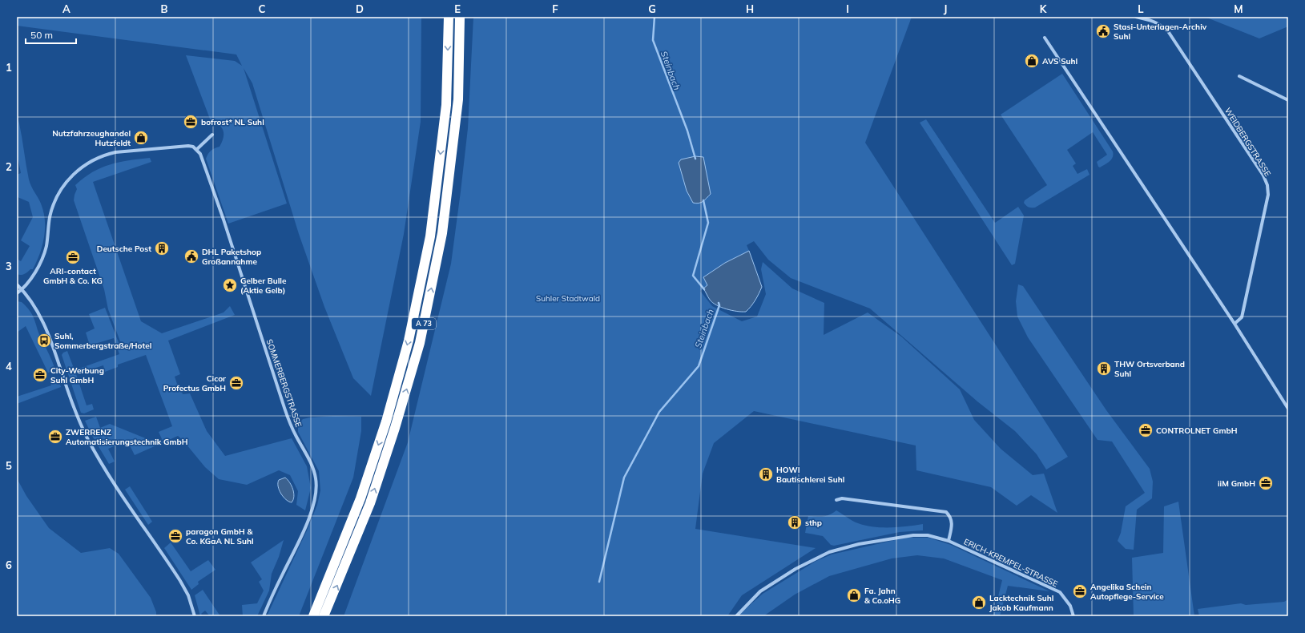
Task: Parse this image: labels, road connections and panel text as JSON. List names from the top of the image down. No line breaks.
{"streets":{"highway":["A 73"],"street":["WEIDBERGSTRASSE","SOMMERBERGSTRASSE","ERICH-KREMPEL-STRASSE"]},"water":["Steinbach"],"parks":["Suhler Stadtwald"],"places":{"public building":["Stasi-Unterlagen-Archiv Suhl","DHL Paketshop Großannahme"],"shop":["AVS Suhl","Nutzfahrzeughandel Hutzfeldt","Fa. Jahn & Co.oHG","Lacktechnik Suhl Jakob Kaufmann"],"office":["bofrost* NL Suhl","ARI-contact GmbH & Co. KG","City-Werbung Suhl GmbH","Cicor Profectus GmbH","CONTROLNET GmbH","ZWERRENZ Automatisierungstechnik GmbH","iiM GmbH","paragon GmbH & Co. KGaA NL Suhl","Angelika Schein Autopflege-Service"],"building":["Deutsche Post","THW Ortsverband Suhl","HOWI Bautischlerei Suhl","sthp"],"place":["Gelber Bulle (Aktie Gelb)"],"bus stop":["Suhl, Sommerbergstraße/Hotel"]},"scale_bar":"50 m","grid":{"columns":["A","B","C","D","E","F","G","H","I","J","K","L","M"],"rows":["1","2","3","4","5","6"]}}
